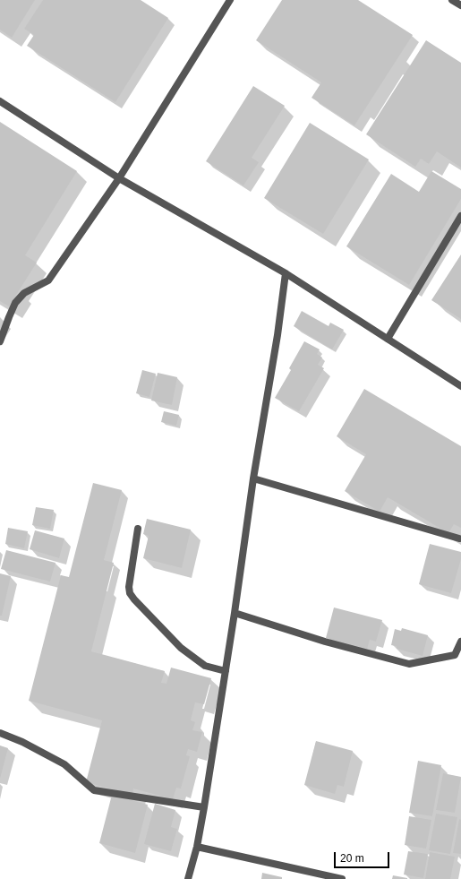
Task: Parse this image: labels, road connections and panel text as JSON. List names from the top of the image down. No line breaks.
{"scale_bar":"20 m"}
